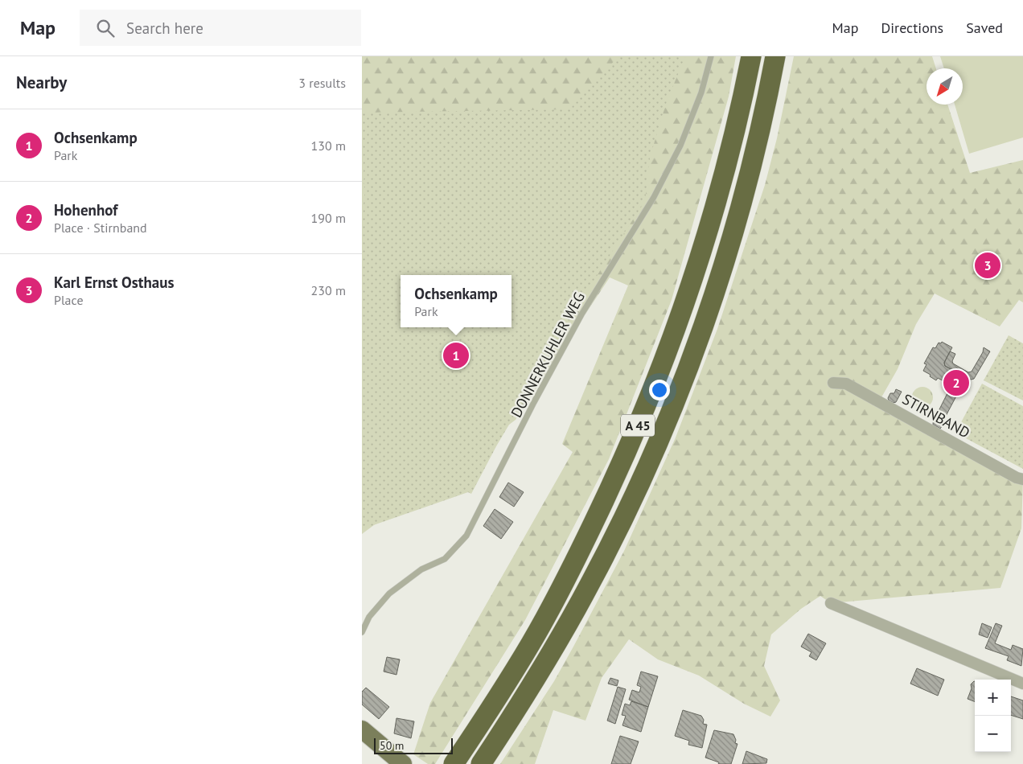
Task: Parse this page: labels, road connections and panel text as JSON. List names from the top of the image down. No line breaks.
{"streets":{"highway":["A 45"],"street":["STIRNBAND"],"lane":["DONNERKUHLER WEG"]},"scale_bar":"50 m","north":"bottom left","page":{"header":"Map","search":"Search here","nav":["Map","Directions","Saved"],"heading":["Nearby","3 results"],"list":[{"mark":"1","name":"Ochsenkamp","note":"Park","value":"130 m"},{"mark":"2","name":"Hohenhof","note":"Place · Stirnband","value":"190 m"},{"mark":"3","name":"Karl Ernst Osthaus","note":"Place","value":"230 m"}],"pins":["3","1","2"],"popup":["Ochsenkamp","Park"],"map_buttons":["+","−"],"scale":"50 m"}}
